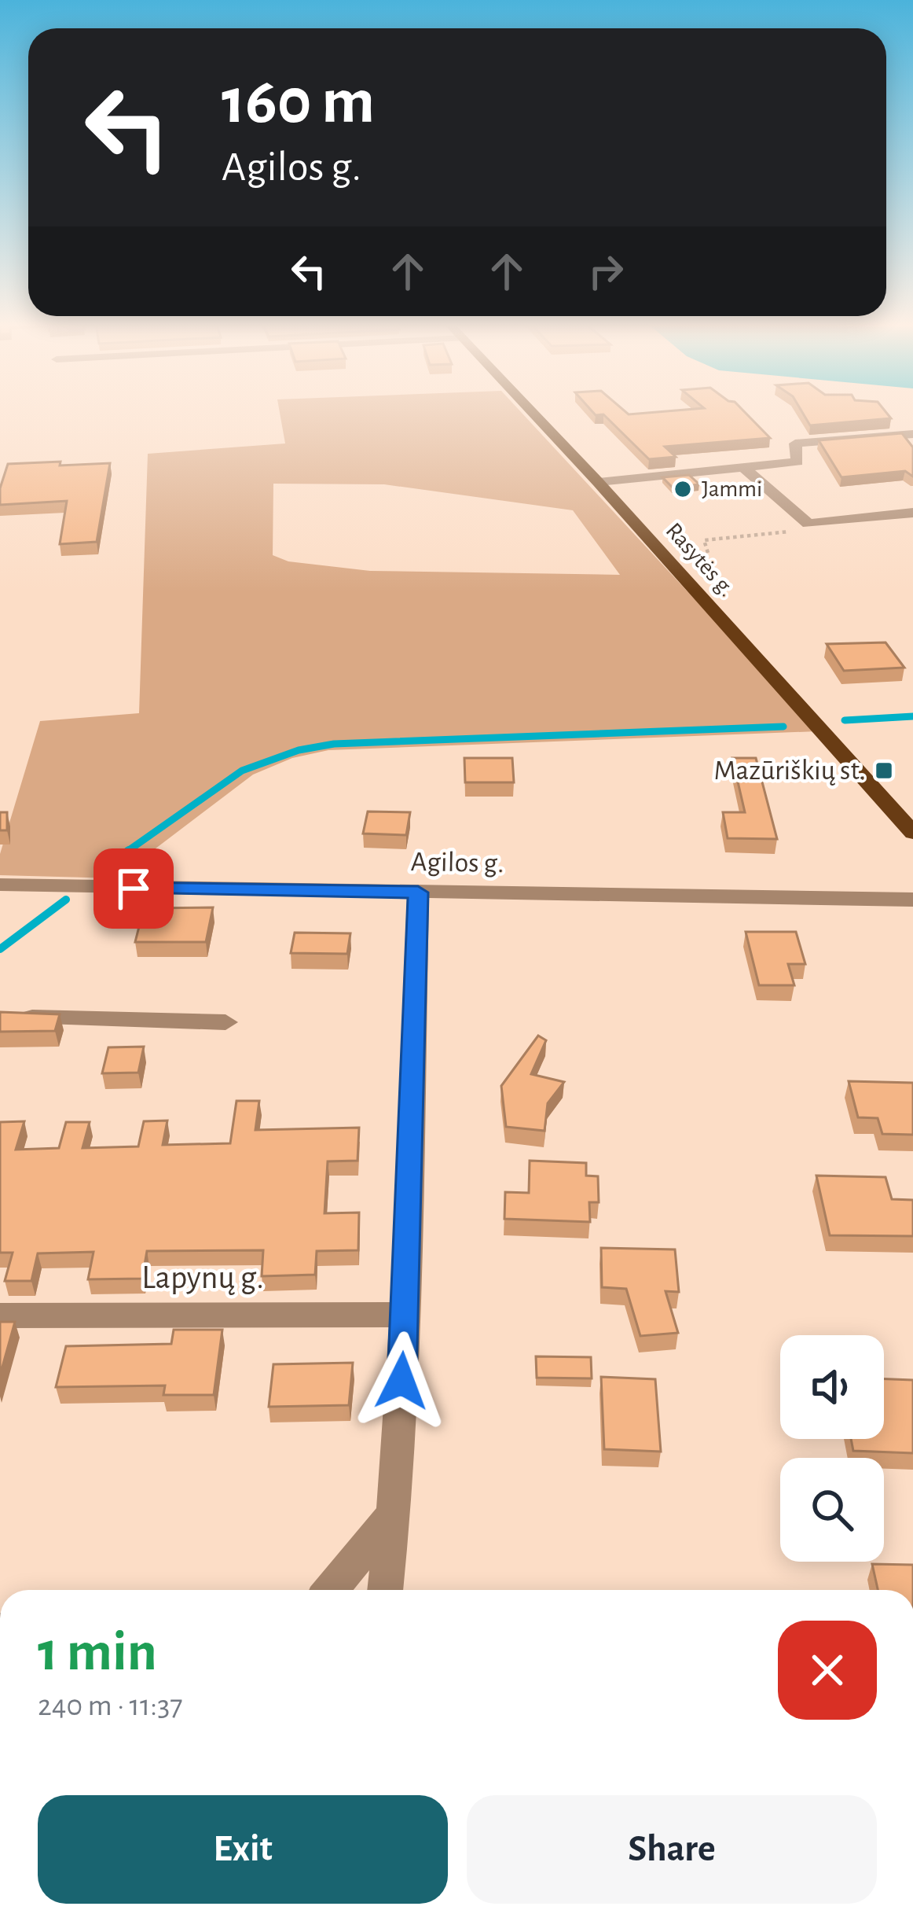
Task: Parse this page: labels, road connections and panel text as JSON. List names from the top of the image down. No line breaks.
{"streets":{"main road":["Rasytės g."],"street":["Agilos g.","Lapynų g."]},"places":{"other":["Jammi"],"transit":["Mazūriškių st."]},"page":{"turn":["160 m","Agilos g."],"heading":["1 min","240 m · 11:37"],"buttons":["Exit","Share"]}}
